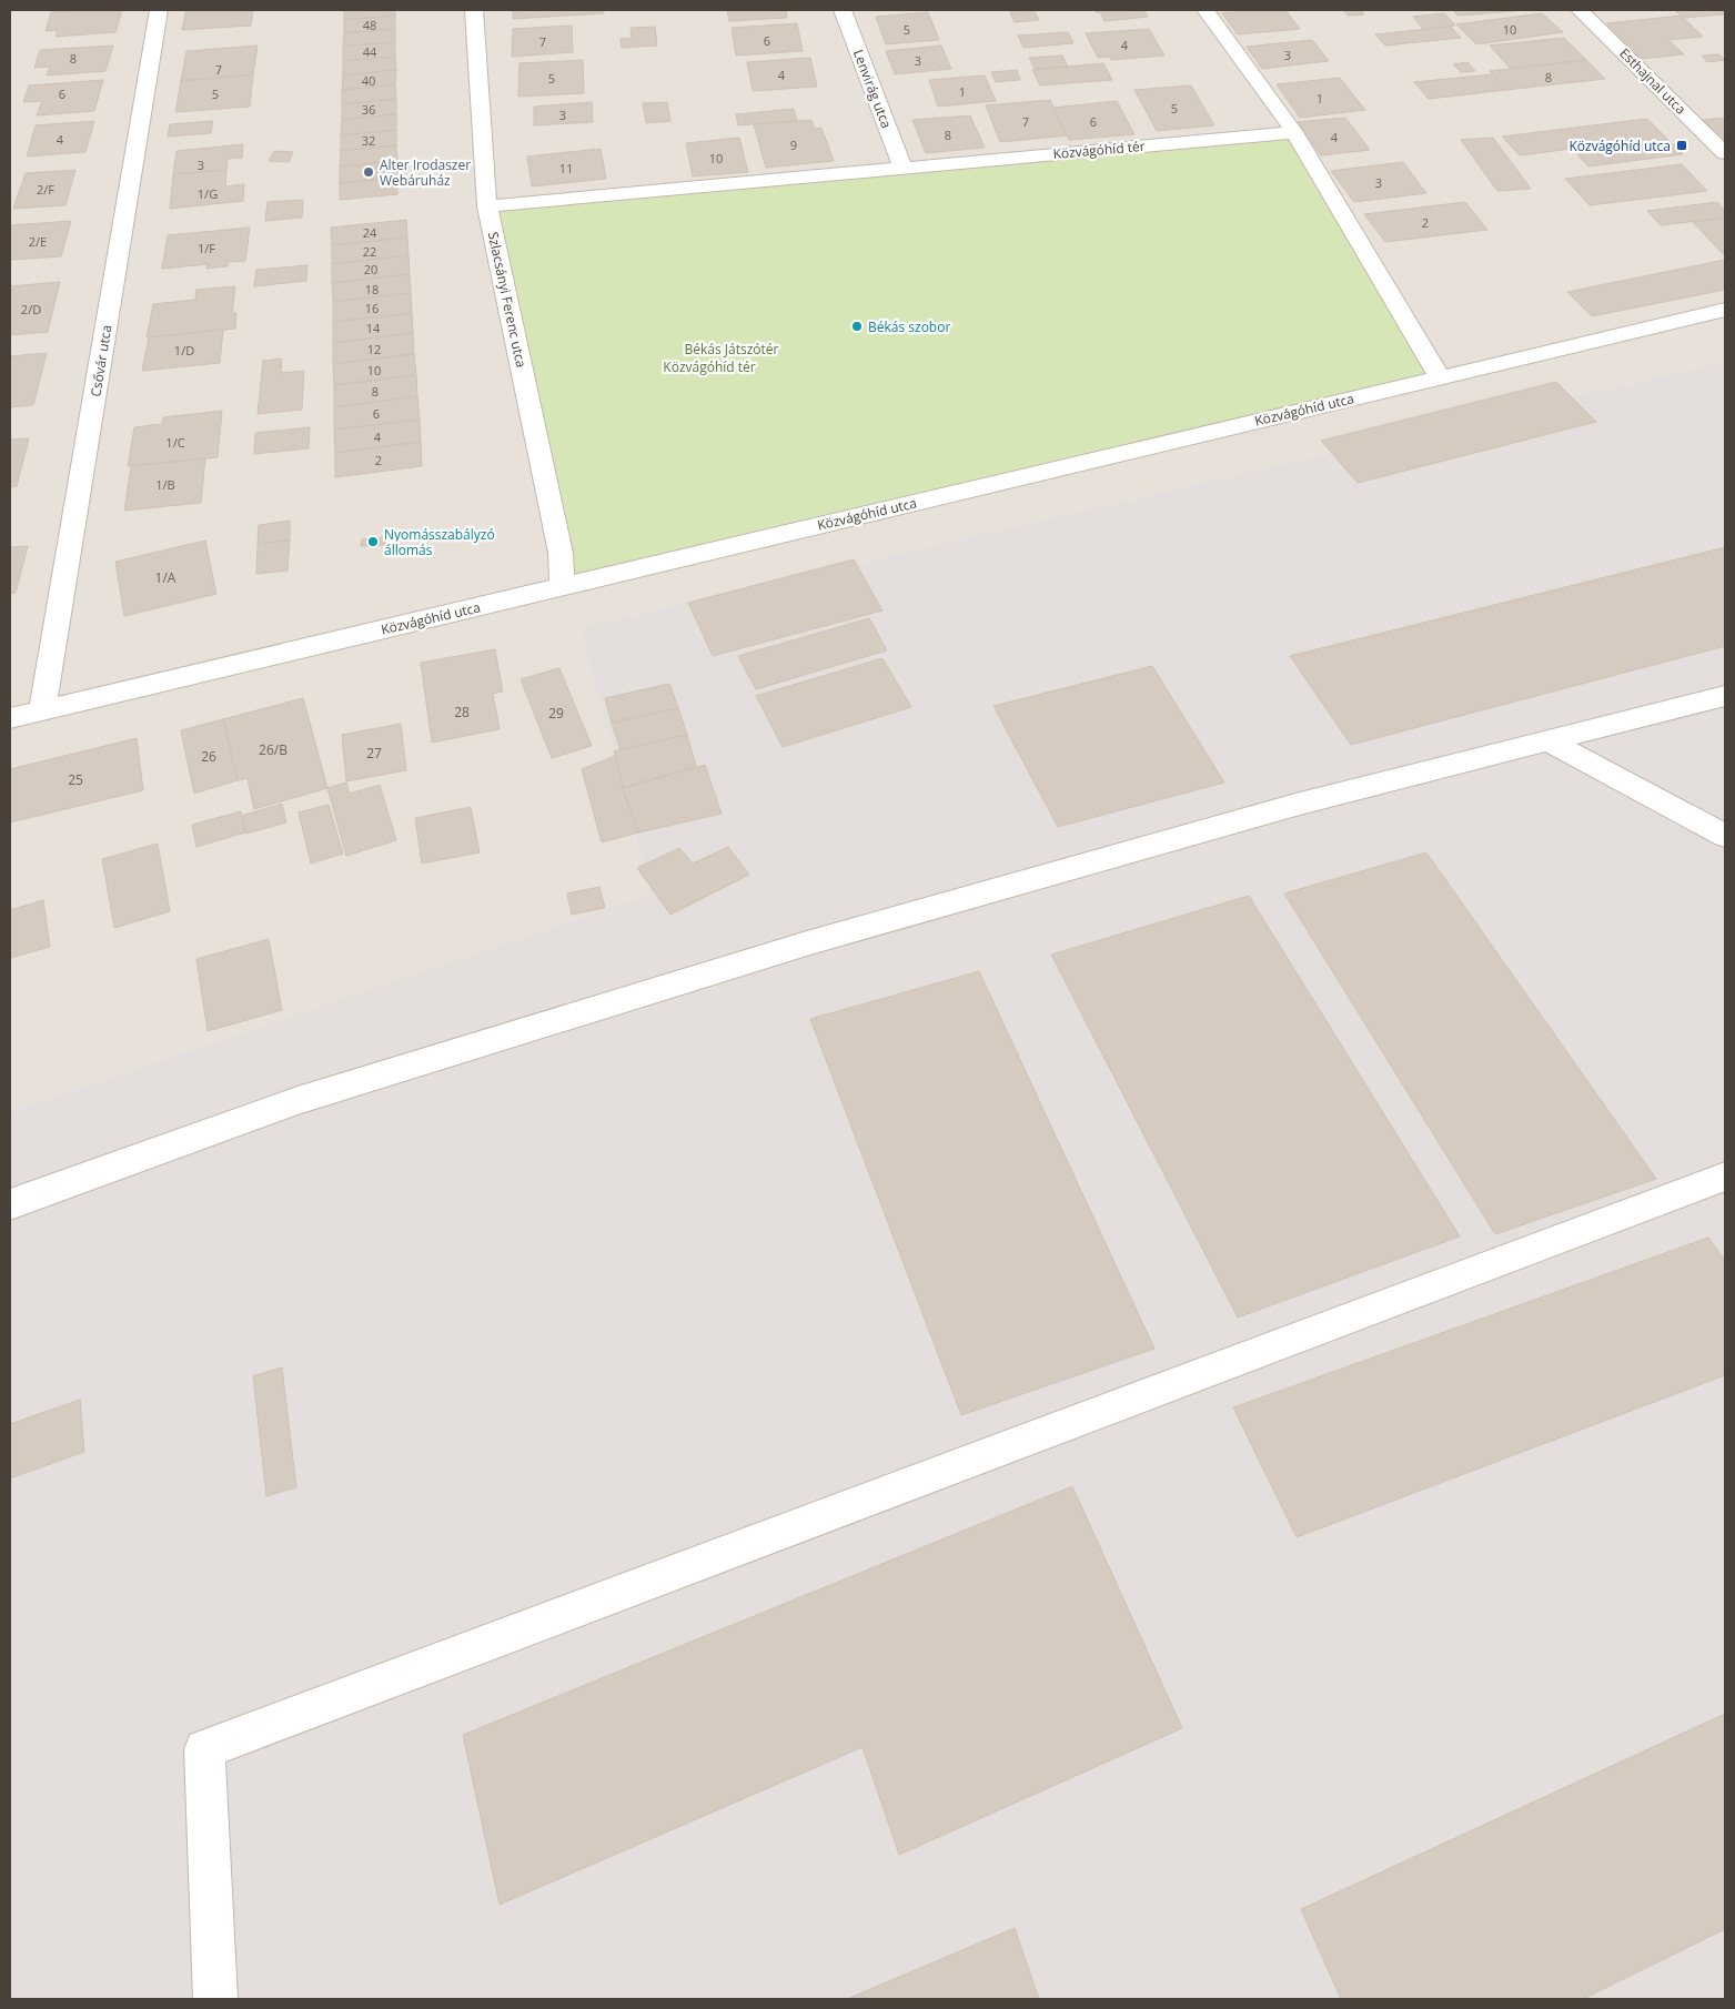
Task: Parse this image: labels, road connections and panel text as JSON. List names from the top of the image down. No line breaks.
{"streets":{"street":["Esthajnal utca","Lenvirág utca","Közvágóhíd tér","Szlacsányi Ferenc utca","Csővár utca","Közvágóhíd utca"]},"crossings":[["Lenvirág utca","Közvágóhíd tér"],["Közvágóhíd tér","Szlacsányi Ferenc utca"],["Szlacsányi Ferenc utca","Közvágóhíd utca"],["Csővár utca","Közvágóhíd utca"]],"parks":["Békás Játszótér","Közvágóhíd tér"],"places":{"transit":["Közvágóhíd utca"],"other":["Alter Irodaszer Webáruház","Békás szobor","Nyomásszabályzó állomás"]},"house_numbers":["48","5","10","6","7","4","44","3","8","3","7","4","8","5","40","1","6","5","1","5","36","3","7","6","8","4","4","32","9","10","3","11","3","2/F","1/G","2","24","2/E","1/F","22","20","18","16","2/D","14","12","1/D","10","8","6","4","1/C","2","1/B","1/A","28","29","26/B","27","26","25"]}
